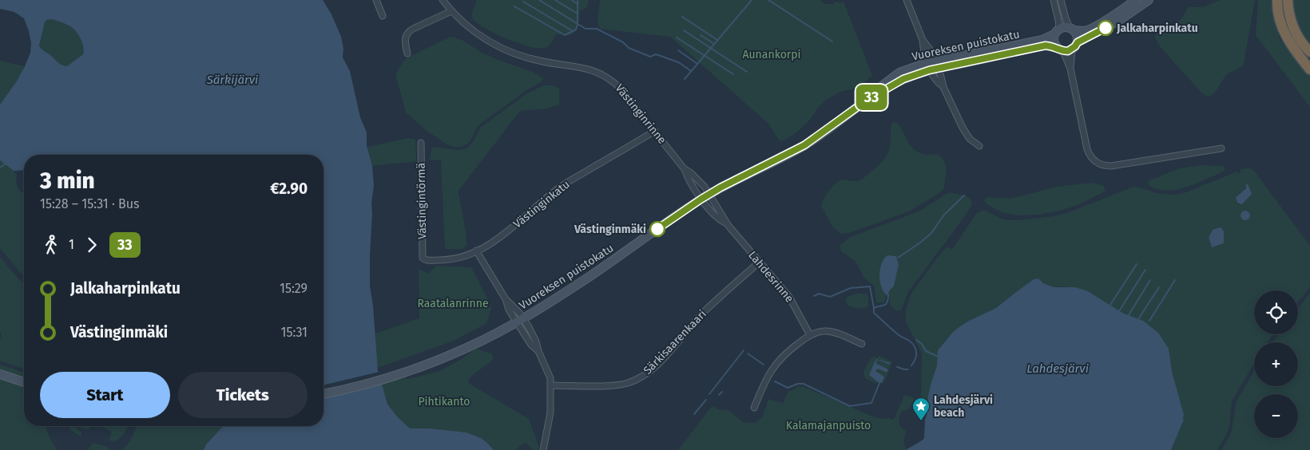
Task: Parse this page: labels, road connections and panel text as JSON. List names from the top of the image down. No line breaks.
{"streets":{"main road":["Vuoreksen puistokatu"],"street":["Västinginrinne","Västingintörmä","Västinginkatu","Lahdesrinne","Särkisaarenkaari"]},"crossings":[["Vuoreksen puistokatu","Västinginrinne"],["Vuoreksen puistokatu","Lahdesrinne"],["Västinginrinne","Västinginkatu"],["Västinginrinne","Lahdesrinne"],["Västingintörmä","Västinginkatu"],["Lahdesrinne","Särkisaarenkaari"]],"water":["Särkijärvi","Lahdesjärvi"],"parks":["Aunankorpi","Raatalanrinne","Pihtikanto","Kalamajanpuisto"],"places":{"other":["Jalkaharpinkatu","Västinginmäki"],"place":["Lahdesjärvi beach"]},"lines":["bus line 33"],"page":{"on_map":"33","heading":["3 min","15:28 – 15:31 · Bus","€2.90"],"legs":["1","33"],"list":[{"name":"Jalkaharpinkatu","value":"15:29"},{"name":"Västinginmäki","value":"15:31"}],"map_buttons":["+","−"],"buttons":["Start","Tickets"]}}
